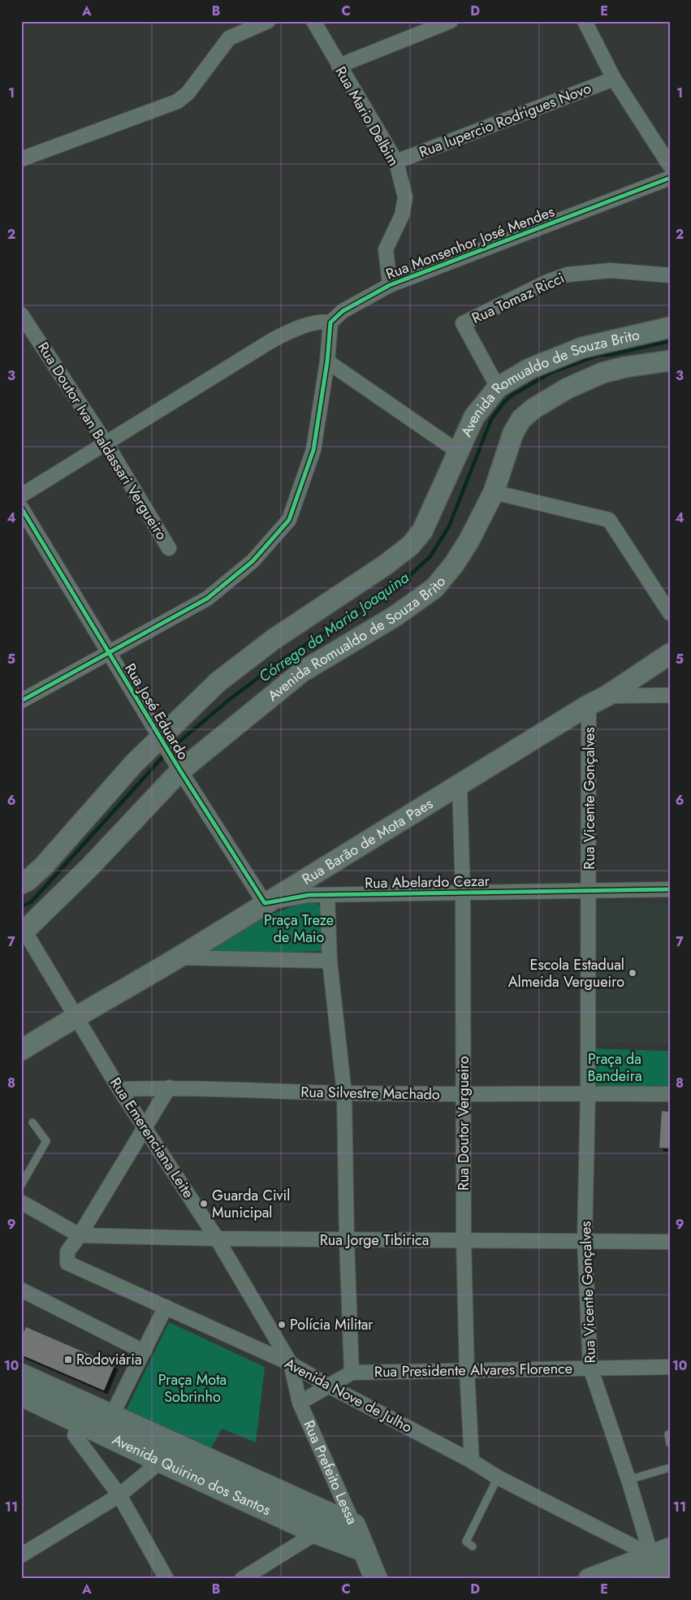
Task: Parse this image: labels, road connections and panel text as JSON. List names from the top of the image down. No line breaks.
{"streets":{"main road":["Avenida Romualdo de Souza Brito","Rua Barão de Mota Paes","Rua Prefeito Lessa","Avenida Quirino dos Santos"],"street":["Rua Mario Delbim","Rua lupercio Rodrigues Novo","Rua Monsenhor José Mendes","Rua Tomaz Ricci","Rua Doutor Ivan Baldassari Vergueiro","Rua José Eduardo","Rua Vicente Gonçalves","Rua Abelardo Cezar","Rua Silvestre Machado","Rua Doutor Vergueiro","Rua Emerenciana Leite","Rua Jorge Tibirica","Rua Presidente Alvares Florence","Avenida Nove de Julho"]},"crossings":[["Rua Mario Delbim","Rua lupercio Rodrigues Novo"],["Rua Mario Delbim","Rua Monsenhor José Mendes"],["Rua Tomaz Ricci","Avenida Romualdo de Souza Brito"],["Avenida Romualdo de Souza Brito","Rua José Eduardo"],["Avenida Romualdo de Souza Brito","Rua Emerenciana Leite"],["Rua José Eduardo","Rua Barão de Mota Paes"],["Rua José Eduardo","Rua Abelardo Cezar"],["Rua Vicente Gonçalves","Rua Barão de Mota Paes"],["Rua Vicente Gonçalves","Rua Abelardo Cezar"],["Rua Vicente Gonçalves","Rua Silvestre Machado"],["Rua Vicente Gonçalves","Rua Jorge Tibirica"],["Rua Vicente Gonçalves","Rua Presidente Alvares Florence"],["Rua Vicente Gonçalves","Avenida Nove de Julho"],["Rua Barão de Mota Paes","Rua Abelardo Cezar"],["Rua Barão de Mota Paes","Rua Doutor Vergueiro"],["Rua Barão de Mota Paes","Rua Emerenciana Leite"],["Rua Abelardo Cezar","Rua Doutor Vergueiro"],["Rua Silvestre Machado","Rua Doutor Vergueiro"],["Rua Silvestre Machado","Rua Emerenciana Leite"],["Rua Doutor Vergueiro","Rua Jorge Tibirica"],["Rua Doutor Vergueiro","Rua Presidente Alvares Florence"],["Rua Doutor Vergueiro","Avenida Nove de Julho"],["Rua Emerenciana Leite","Rua Jorge Tibirica"],["Rua Emerenciana Leite","Avenida Nove de Julho"],["Rua Emerenciana Leite","Rua Prefeito Lessa"],["Rua Jorge Tibirica","Avenida Nove de Julho"],["Avenida Nove de Julho","Rua Prefeito Lessa"],["Rua Prefeito Lessa","Avenida Quirino dos Santos"]],"water":["Córrego da Maria Joaquina"],"parks":["Praça Treze de Maio","Praça da Bandeira","Praça Mota Sobrinho"],"places":{"other":["Escola Estadual Almeida Vergueiro","Guarda Civil Municipal","Polícia Militar"],"transit":["Rodoviária"]},"grid":{"columns":["A","B","C","D","E"],"rows":["1","2","3","4","5","6","7","8","9","10","11"]}}
